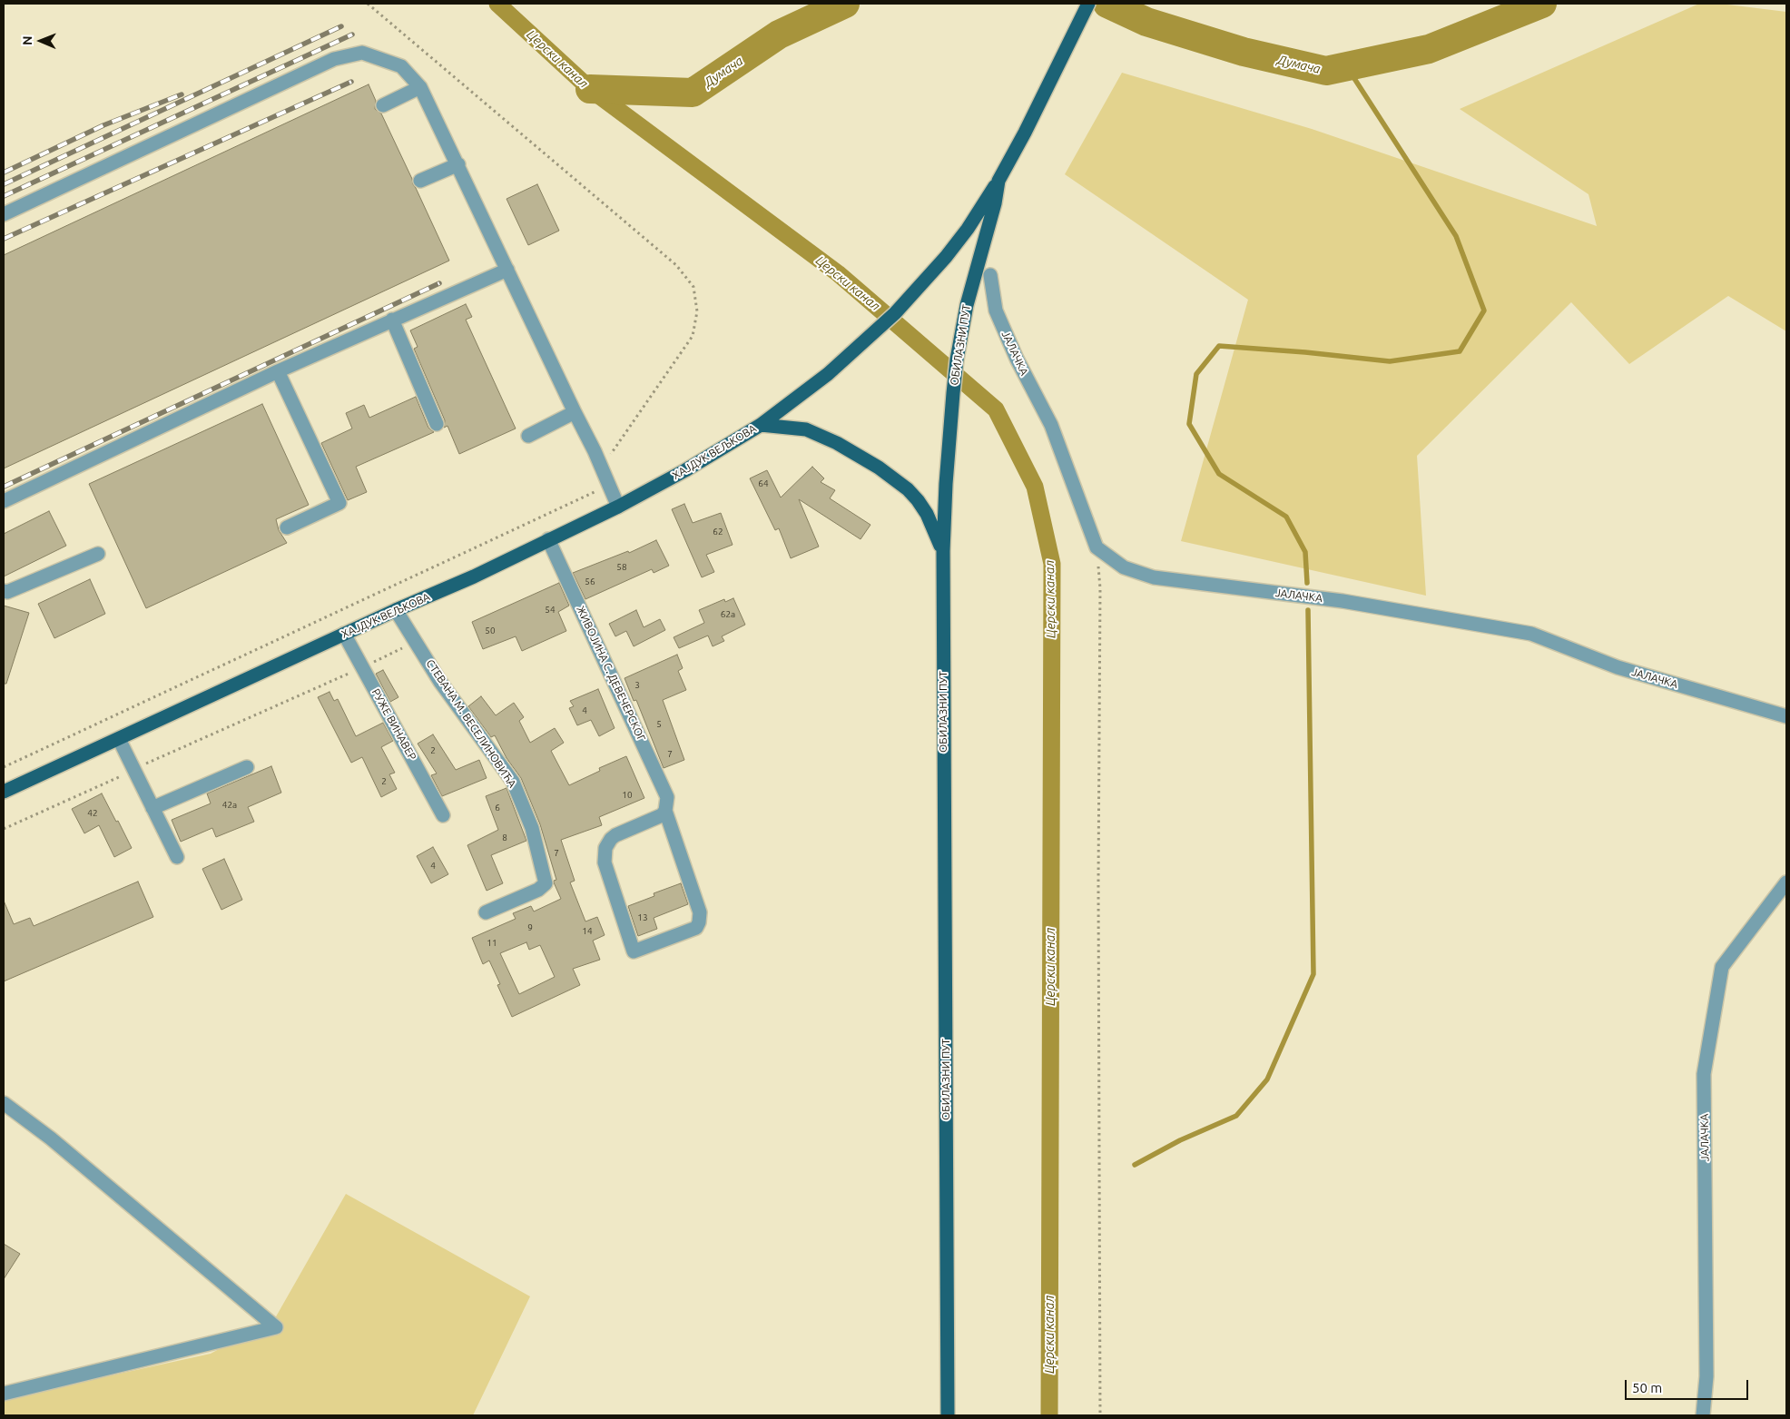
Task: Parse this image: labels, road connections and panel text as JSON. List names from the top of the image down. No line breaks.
{"streets":{"main road":["ОБИЛАЗНИ ПУТ","ХАЈДУК ВЕЉКОВА"],"street":["ЈАЛАЧКА","ЖИВОЈИНА С. ДЕВЕЧЕРСКОГ","СТЕВАНА М. ВЕСЕЛИНОВИЋА","РУЖЕ ВИНАВЕР"]},"crossings":[["ОБИЛАЗНИ ПУТ","ХАЈДУК ВЕЉКОВА"],["ХАЈДУК ВЕЉКОВА","ЖИВОЈИНА С. ДЕВЕЧЕРСКОГ"],["ХАЈДУК ВЕЉКОВА","СТЕВАНА М. ВЕСЕЛИНОВИЋА"],["ХАЈДУК ВЕЉКОВА","РУЖЕ ВИНАВЕР"]],"water":["Церски канал","Думача"],"house_numbers":["64","62","58","56","54","62a","50","3","4","5","2","7","2","10","42a","6","42","8","7","4","13","9","14","11"],"scale_bar":"50 m","north":"left"}
